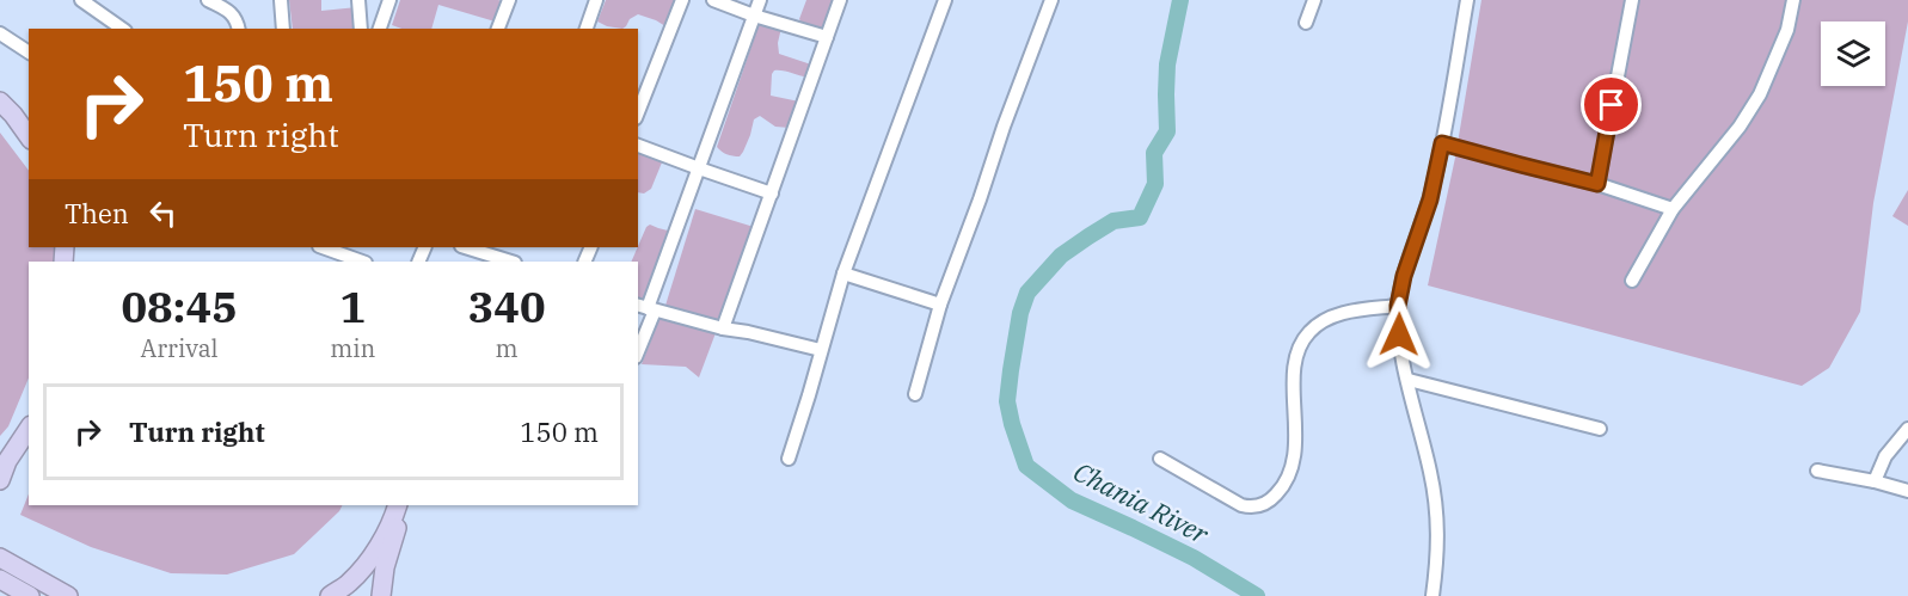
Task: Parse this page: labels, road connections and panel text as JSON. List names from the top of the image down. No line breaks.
{"water":["Chania River"],"page":{"turn":["150 m","Turn right"],"then":"Then","eta":["08:45","Arrival","1","min","340","m"],"list":[{"name":"Turn right","value":"150 m"}]}}
